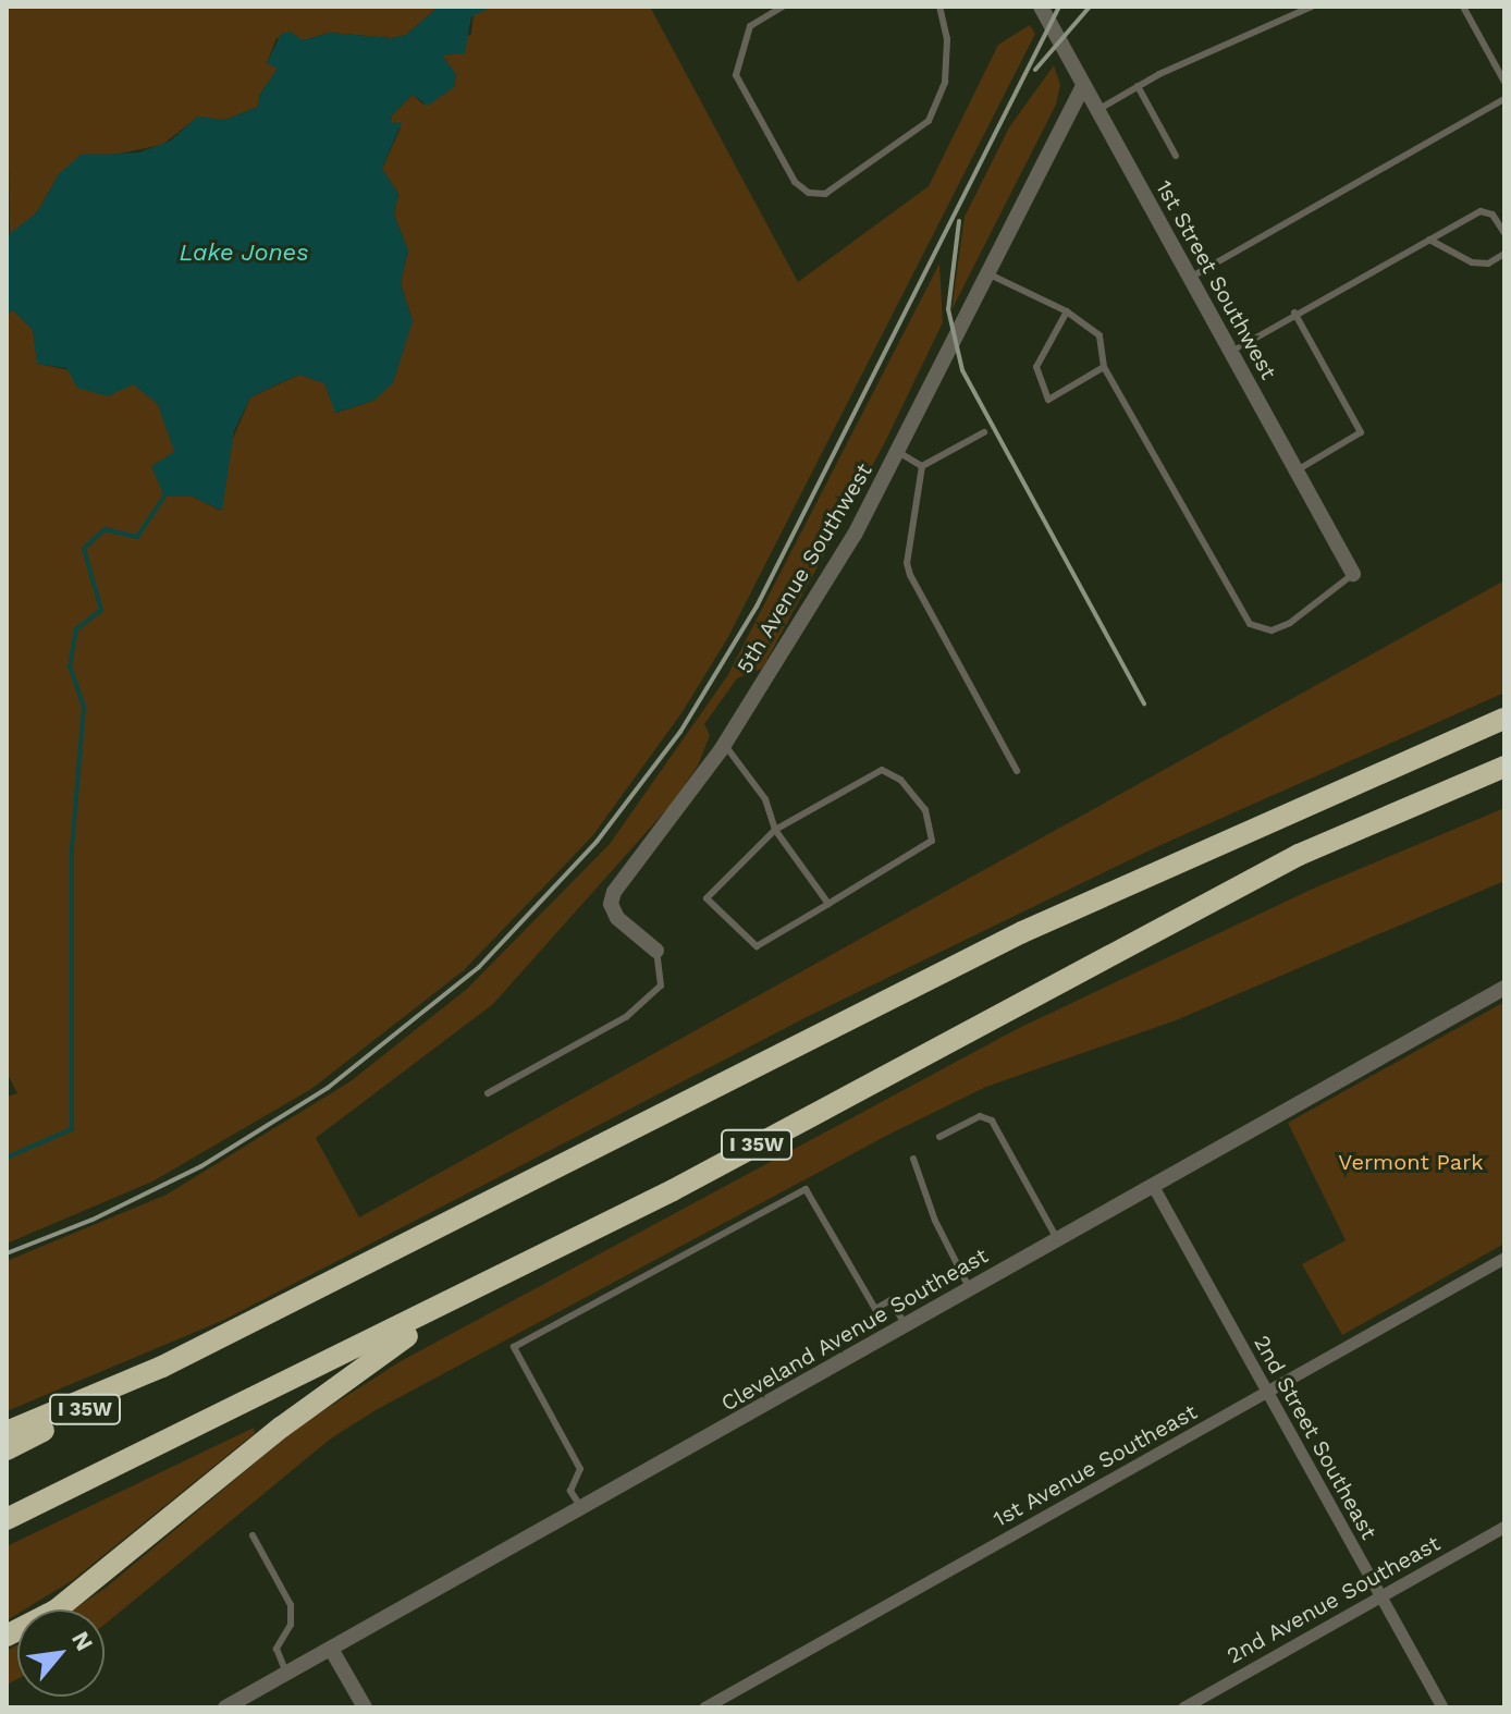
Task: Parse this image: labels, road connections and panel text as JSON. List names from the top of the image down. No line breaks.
{"streets":{"highway":["I 35W"],"street":["1st Street Southwest","5th Avenue Southwest","Cleveland Avenue Southeast","2nd Street Southeast","1st Avenue Southeast","2nd Avenue Southeast"]},"crossings":[["1st Street Southwest","5th Avenue Southwest"],["Cleveland Avenue Southeast","2nd Street Southeast"],["2nd Street Southeast","1st Avenue Southeast"],["2nd Street Southeast","2nd Avenue Southeast"]],"water":["Lake Jones"],"parks":["Vermont Park"],"north":"top right"}
